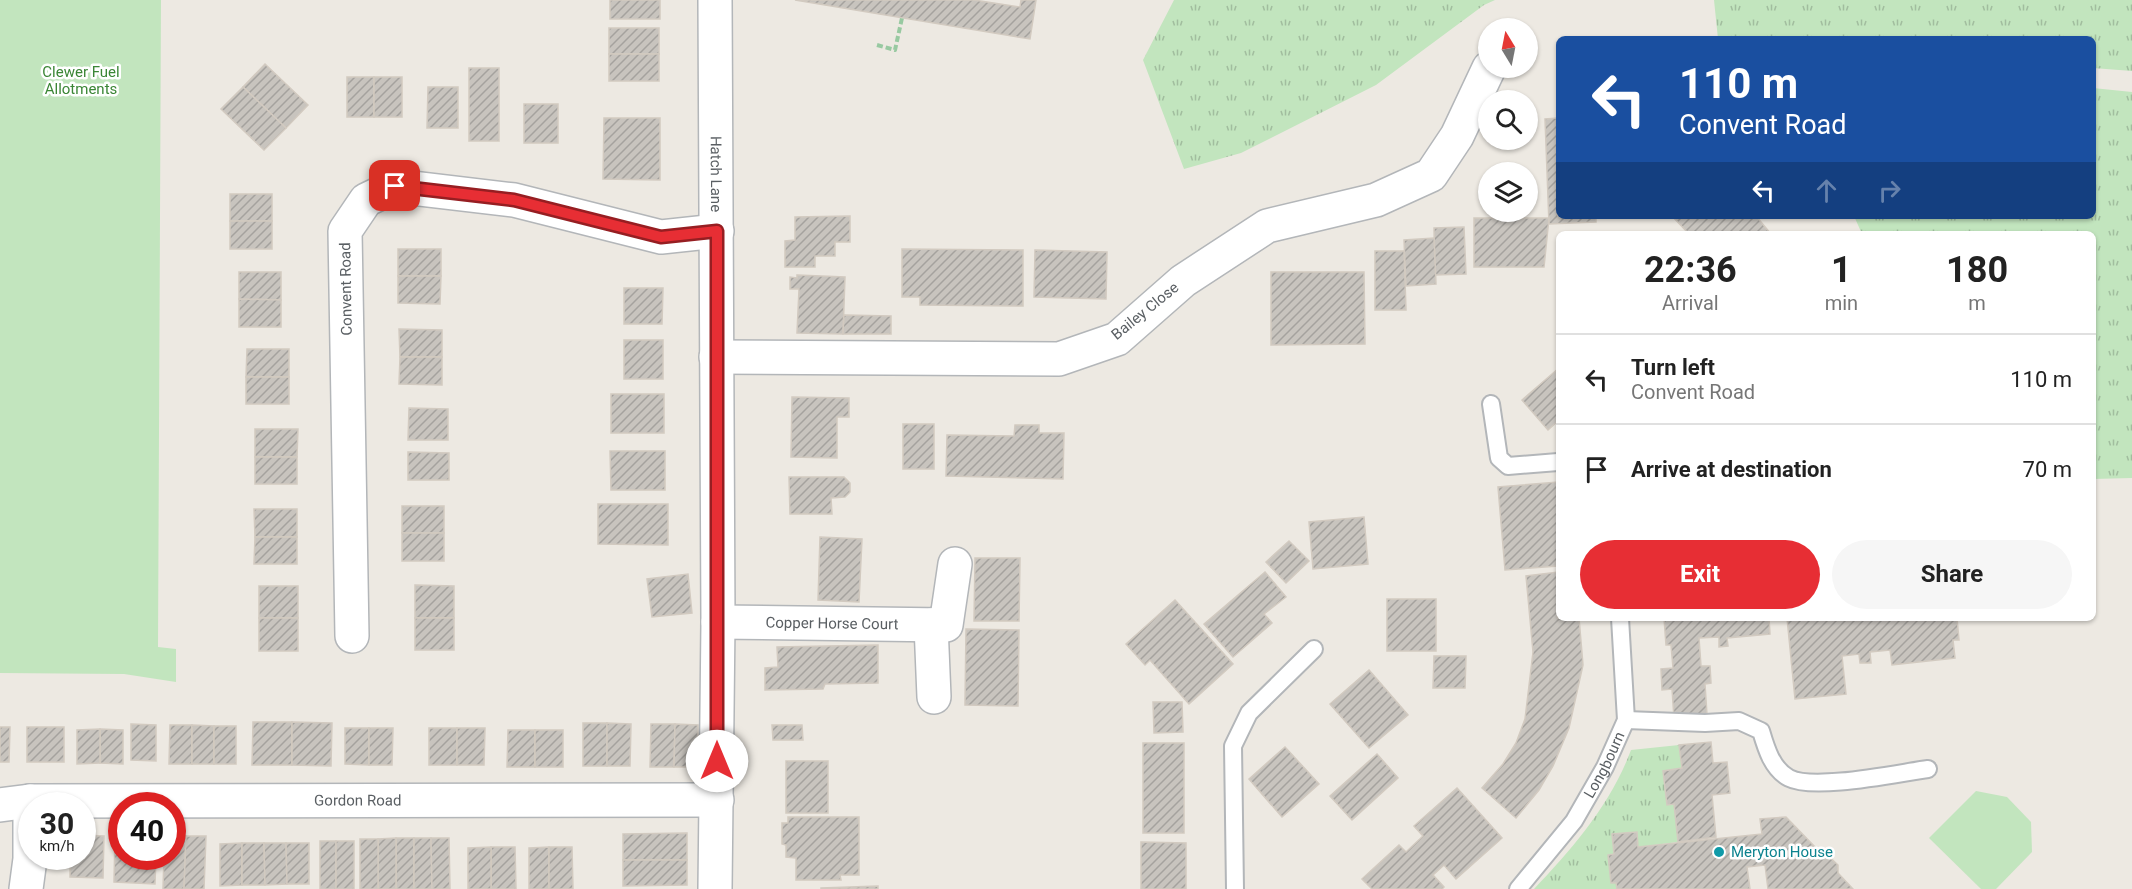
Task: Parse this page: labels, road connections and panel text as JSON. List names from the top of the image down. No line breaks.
{"streets":{"street":["Hatch Lane","Convent Road","Bailey Close","Copper Horse Court","Gordon Road"],"lane":["Longbourn"]},"crossings":[["Hatch Lane","Convent Road"],["Hatch Lane","Bailey Close"],["Hatch Lane","Copper Horse Court"],["Hatch Lane","Gordon Road"]],"parks":["Clewer Fuel Allotments"],"places":["Meryton House"],"north":"top","page":{"turn":["110 m","Convent Road"],"eta":["22:36","Arrival","1","min","180","m"],"list":[{"name":"Turn left","note":"Convent Road","value":"110 m"},{"name":"Arrive at destination","value":"70 m"}],"buttons":["Exit","Share"],"speed":"30 km/h","limit":"40"}}
